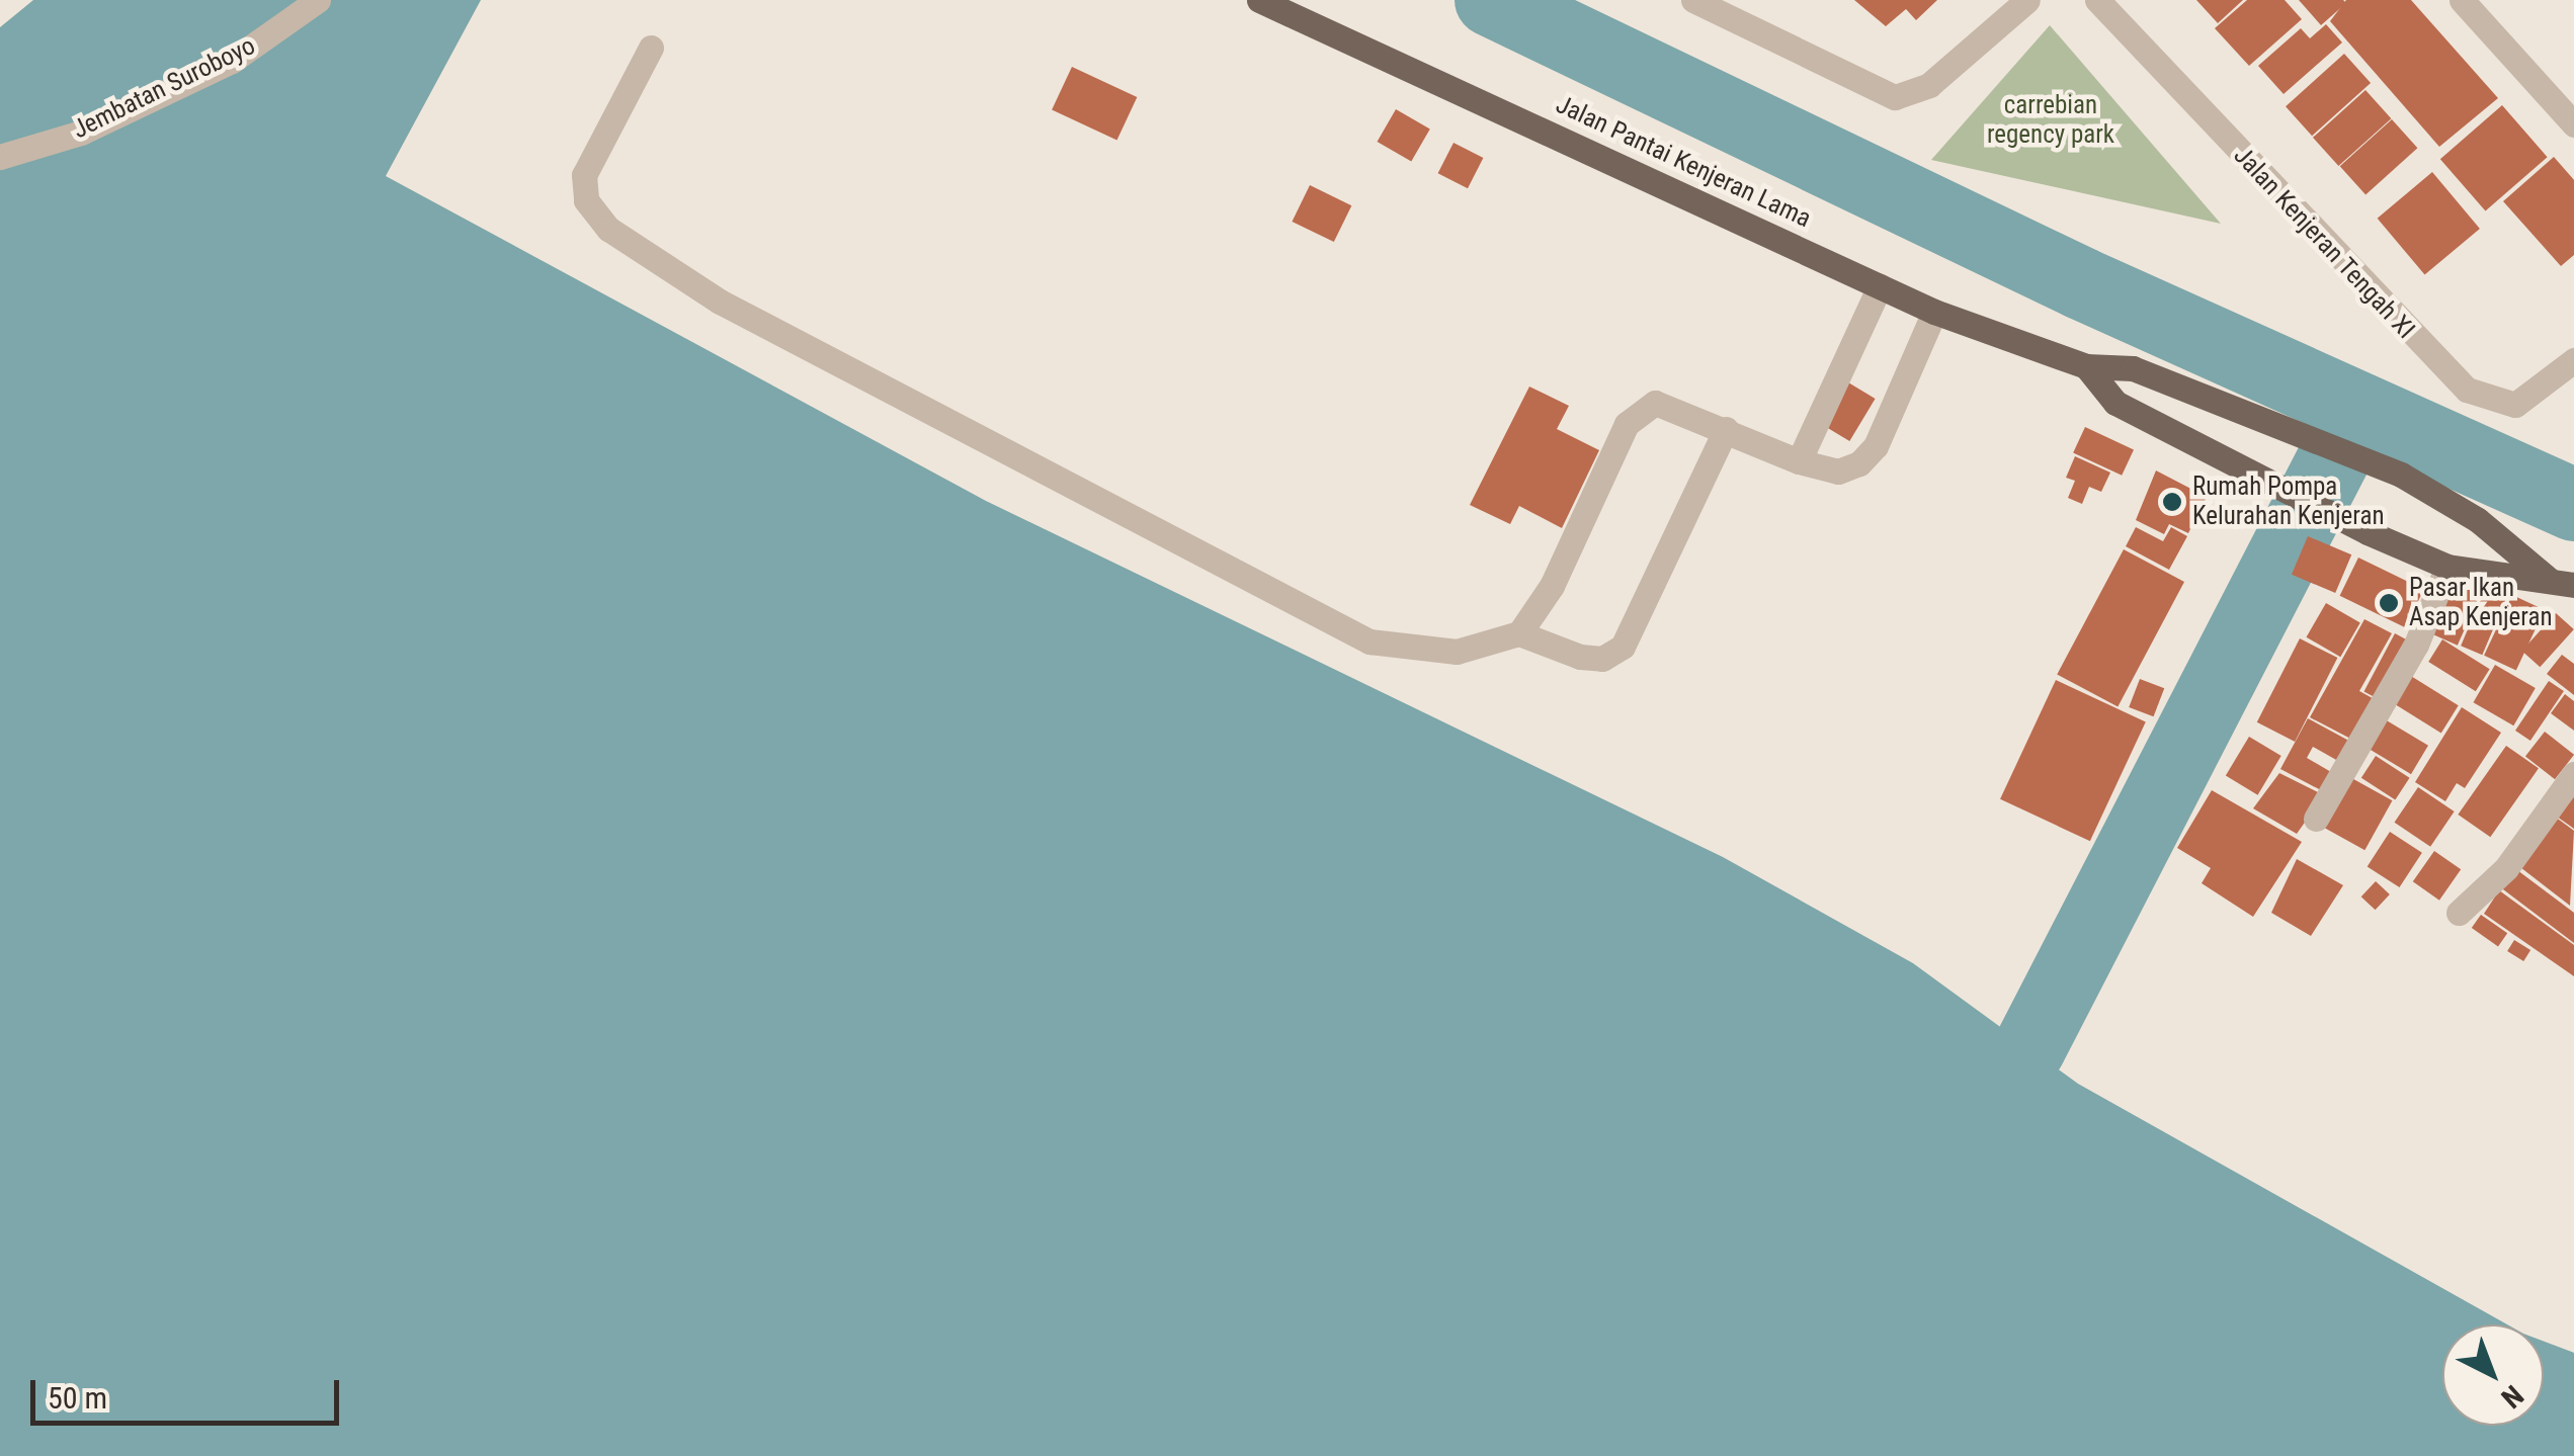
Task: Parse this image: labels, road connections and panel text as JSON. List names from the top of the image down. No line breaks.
{"streets":{"main road":["Jalan Pantai Kenjeran Lama"],"street":["Jembatan Suroboyo","Jalan Kenjeran Tengah XI"]},"parks":["carrebian regency park"],"places":["Rumah Pompa Kelurahan Kenjeran","Pasar Ikan Asap Kenjeran"],"scale_bar":"50 m","north":"bottom right"}
